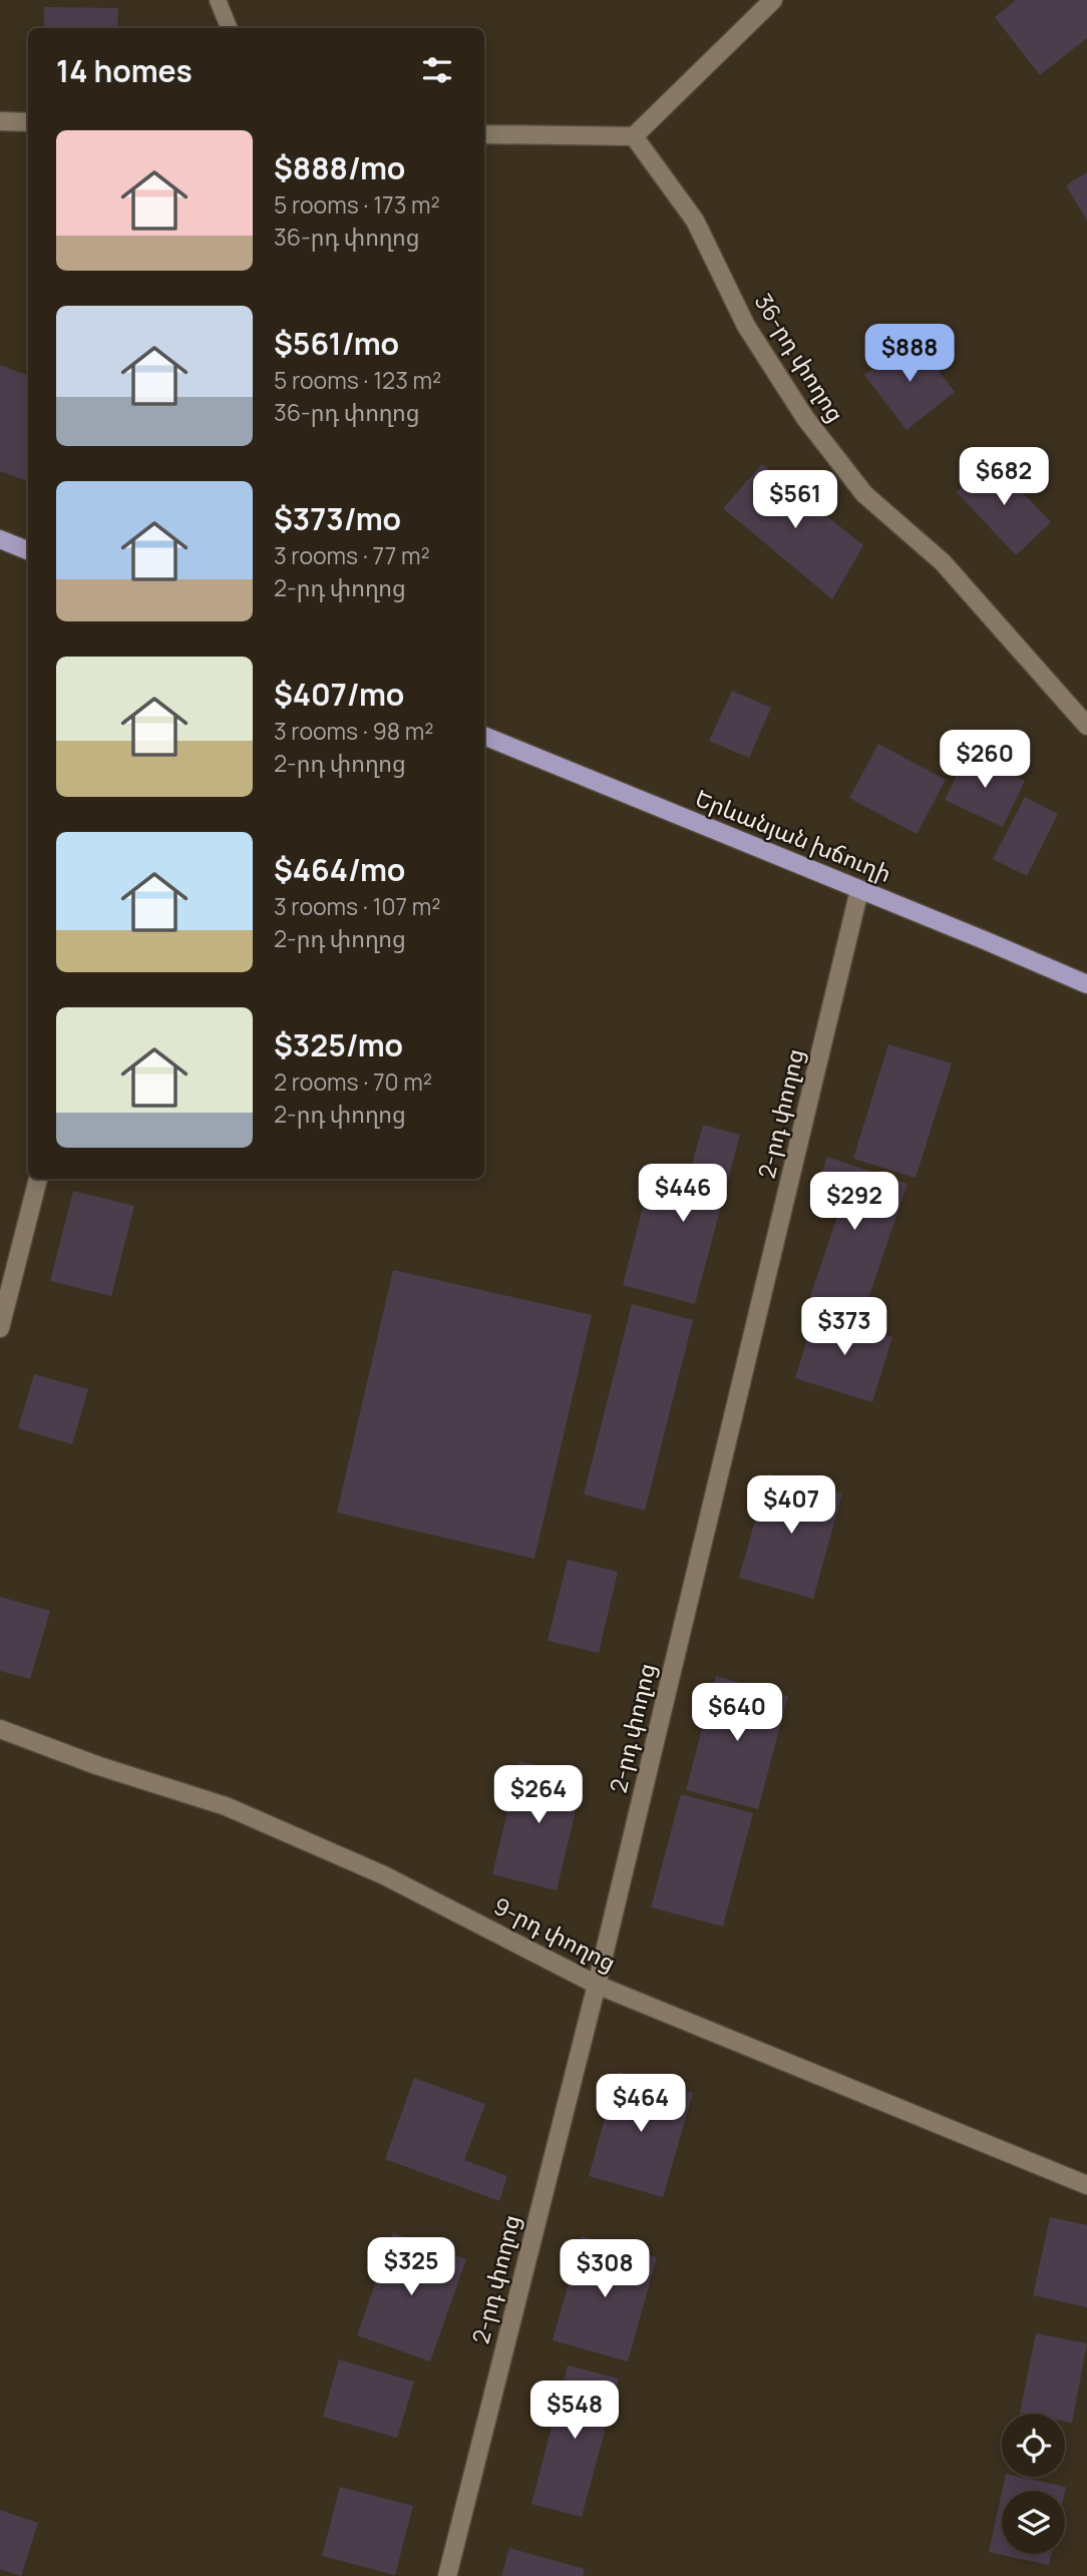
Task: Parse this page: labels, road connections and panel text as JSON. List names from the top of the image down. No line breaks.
{"streets":{"main road":["Երևանյան խճուղի"],"street":["36-րդ փողոց","2-րդ փողոց","9-րդ փողոց"]},"crossings":[["Երևանյան խճուղի","2-րդ փողոց"],["2-րդ փողոց","9-րդ փողոց"]],"page":{"heading":"14 homes","list":[{"name":"$888/mo","note":"5 rooms · 173 m² · 36-րդ փողոց"},{"name":"$561/mo","note":"5 rooms · 123 m² · 36-րդ փողոց"},{"name":"$373/mo","note":"3 rooms · 77 m² · 2-րդ փողոց"},{"name":"$407/mo","note":"3 rooms · 98 m² · 2-րդ փողոց"},{"name":"$464/mo","note":"3 rooms · 107 m² · 2-րդ փողոց"},{"name":"$325/mo","note":"2 rooms · 70 m² · 2-րդ փողոց"}],"price":["$888","$682","$561","$260","$446","$292","$373","$407","$640","$264","$464","$325","$308","$548"]}}
